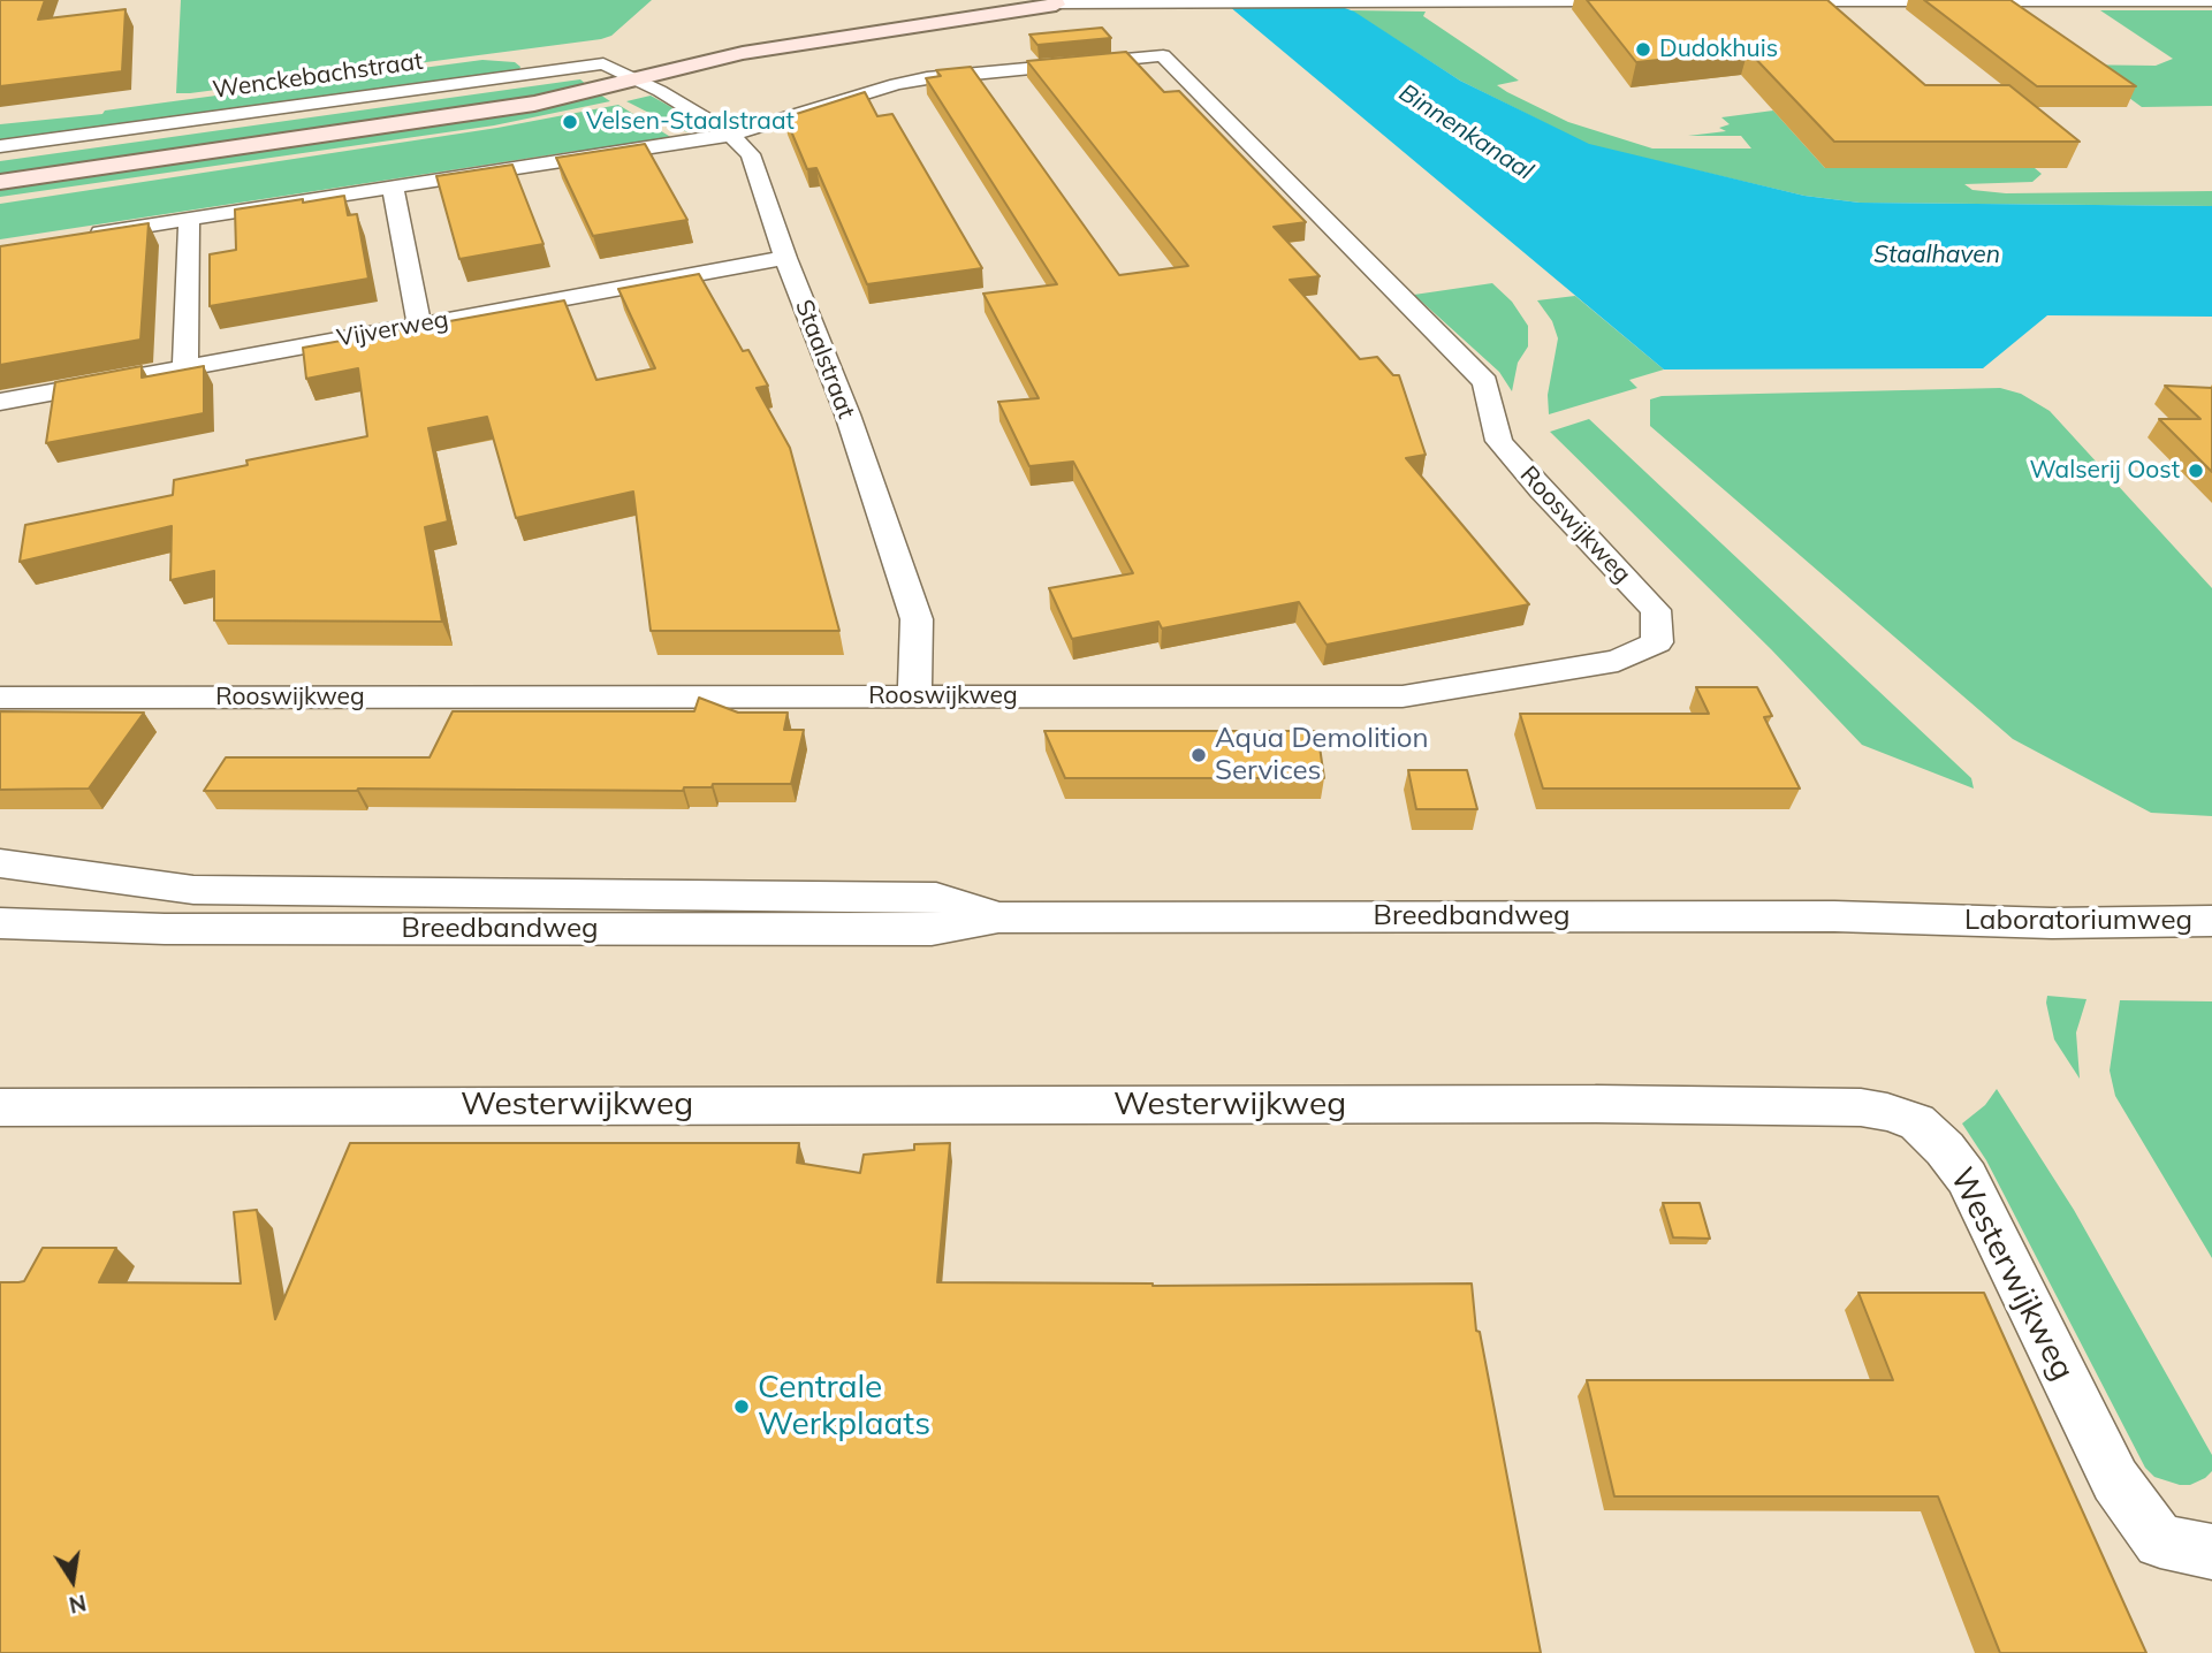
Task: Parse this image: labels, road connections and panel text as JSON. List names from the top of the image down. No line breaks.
{"streets":{"street":["Wenckebachstraat","Vijverweg","Staalstraat","Rooswijkweg","Breedbandweg","Laboratoriumweg","Westerwijkweg"]},"crossings":[["Wenckebachstraat","Staalstraat"],["Vijverweg","Staalstraat"],["Staalstraat","Rooswijkweg"],["Breedbandweg","Laboratoriumweg"]],"water":["Binnenkanaal","Staalhaven"],"places":["Dudokhuis","Velsen-Staalstraat","Walserij Oost","Aqua Demolition Services","Centrale Werkplaats"],"north":"bottom"}
